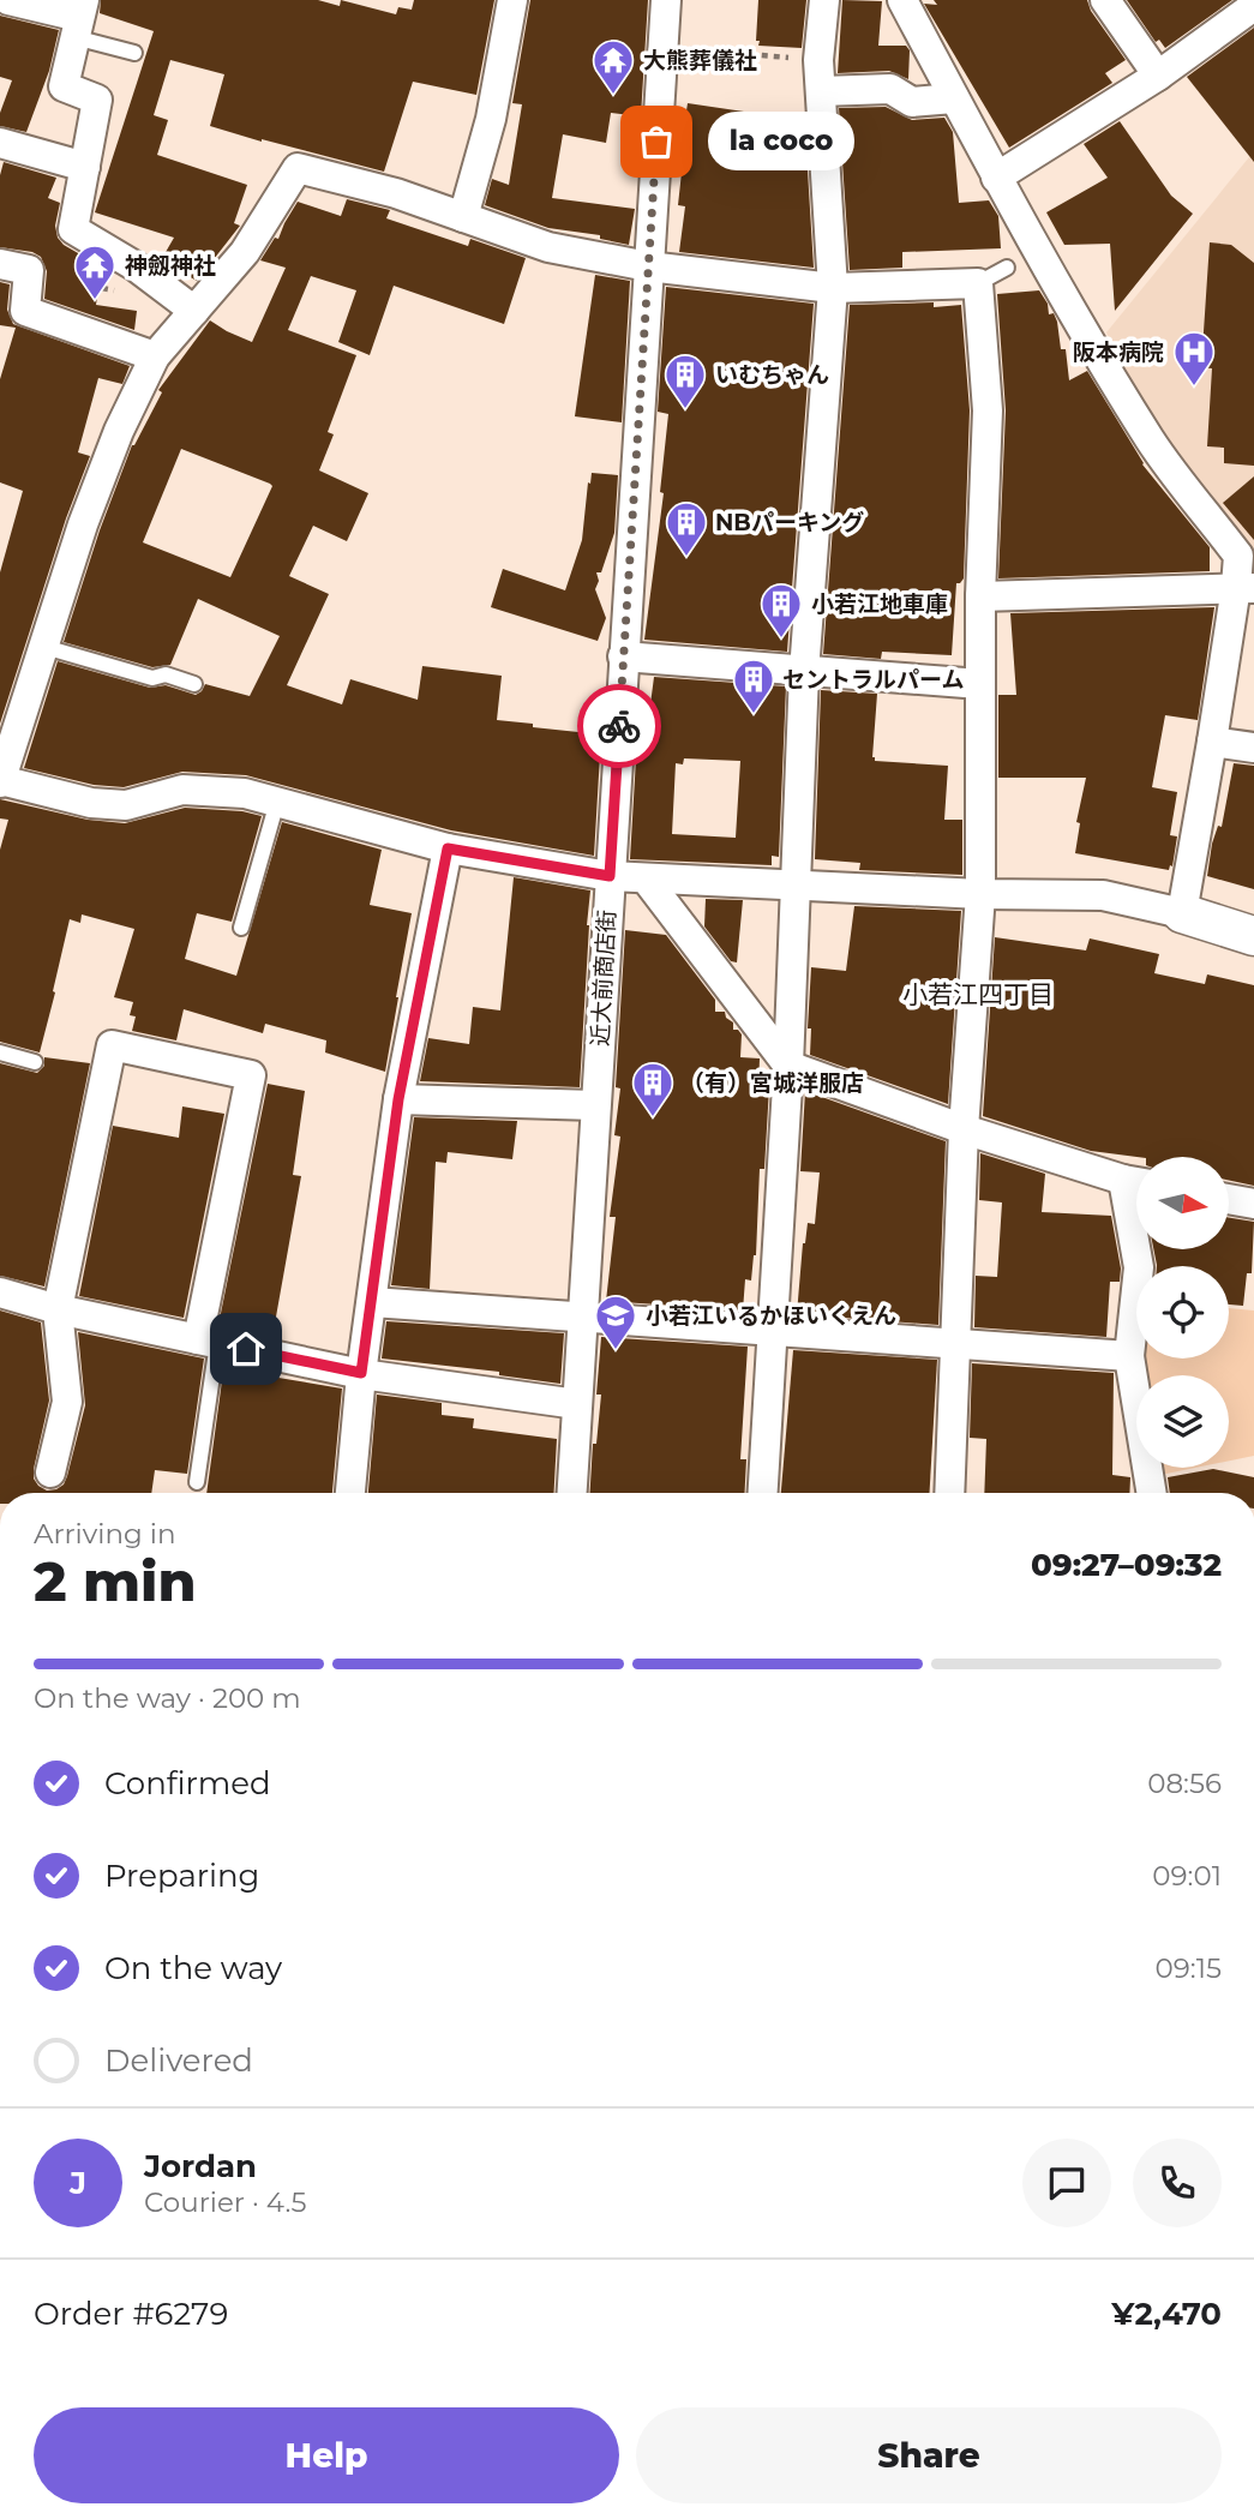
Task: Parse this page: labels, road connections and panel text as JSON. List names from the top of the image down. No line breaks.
{"streets":{"street":["近大前商店街"]},"districts":["小若江四丁目"],"places":{"temple":["大熊葬儀社","神劔神社"],"other":["la coco"],"hospital":["阪本病院"],"building":["いむちゃん","NBパーキング","小若江地車庫","セントラルパーム","（有）宮城洋服店"],"school or university":["小若江いるかほいくえん"]},"north":"right","page":{"bubble":"la coco","heading":["2 min","Arriving in","09:27–09:32"],"panel":["Jordan","Courier · 4.5","Order #6279","¥2,470"],"bar":"On the way · 200 m","list":[["Confirmed","08:56"],["Preparing","09:01"],["On the way","09:15"],"Delivered"],"round":"J","buttons":["Help","Share"]}}
